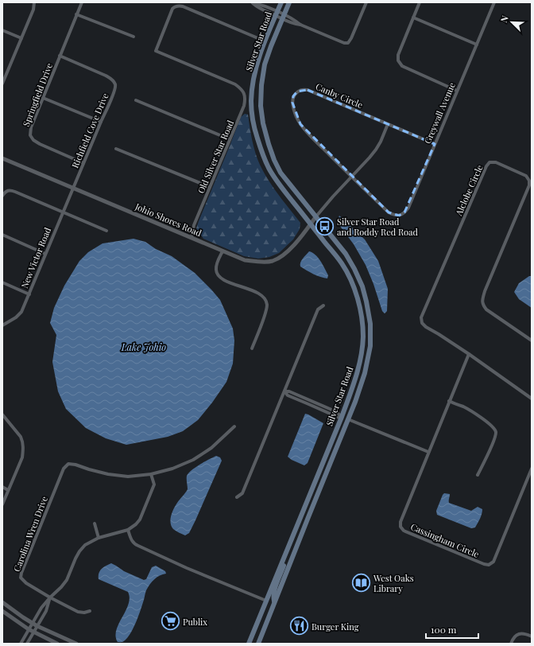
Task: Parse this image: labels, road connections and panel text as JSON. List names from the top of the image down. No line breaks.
{"streets":{"main road":["Silver Star Road"],"street":["Springfield Drive","Canby Circle","Greywall Avenue","Richfield Cove Drive","Old Silver Star Road","Alclobe Circle","Johio Shores Road","New Victor Road","Carolina Wren Drive","Cassingham Circle"]},"crossings":[["Silver Star Road","Old Silver Star Road"],["Silver Star Road","Johio Shores Road"],["Springfield Drive","Richfield Cove Drive"],["Canby Circle","Greywall Avenue"],["Richfield Cove Drive","Johio Shores Road"],["Richfield Cove Drive","New Victor Road"],["Old Silver Star Road","Johio Shores Road"],["Alclobe Circle","Cassingham Circle"],["Johio Shores Road","New Victor Road"]],"water":["Lake Johio"],"places":{"bus stop":["Silver Star Road and Roddy Red Road"],"library":["West Oaks Library"],"supermarket":["Publix"],"restaurant":["Burger King"]},"scale_bar":"100 m","north":"top left"}
